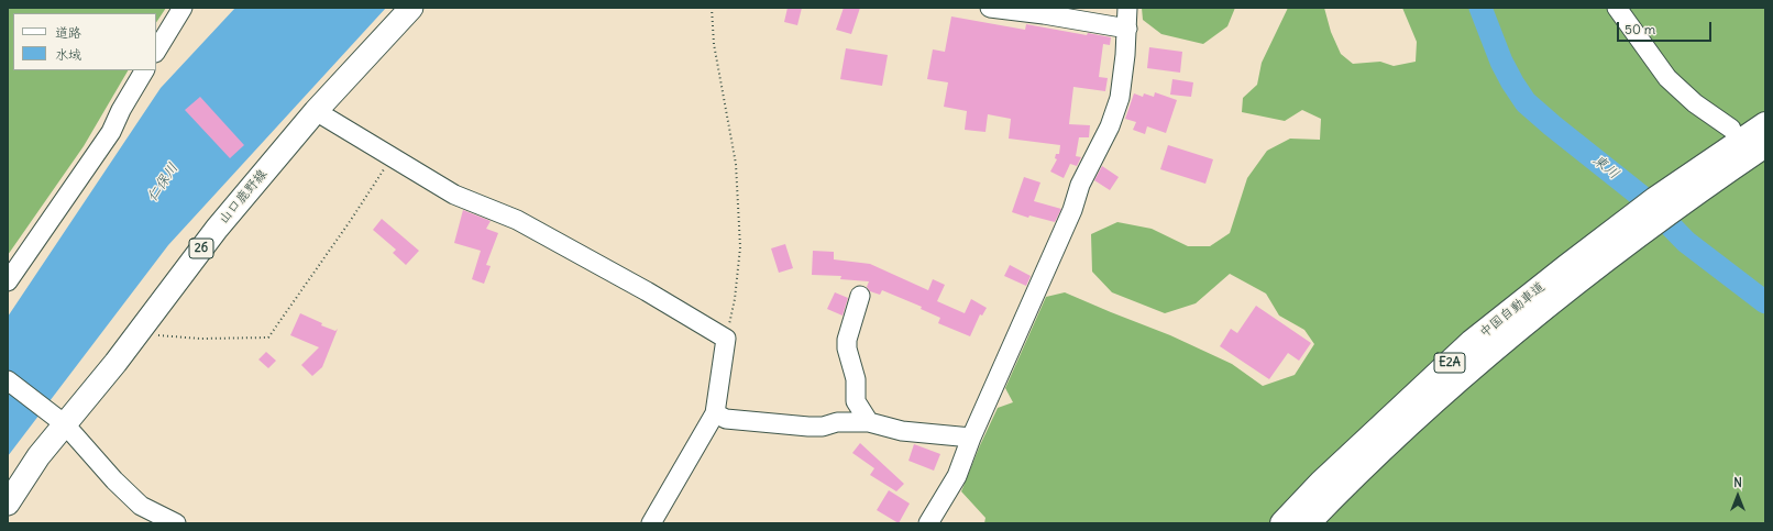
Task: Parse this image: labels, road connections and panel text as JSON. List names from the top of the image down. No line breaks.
{"streets":{"highway":["中国自動車道","E2A"],"main road":["山口鹿野線","26"]},"water":["東川","仁保川"],"legend":["道路","水域"],"scale_bar":"50 m","north":"top"}
